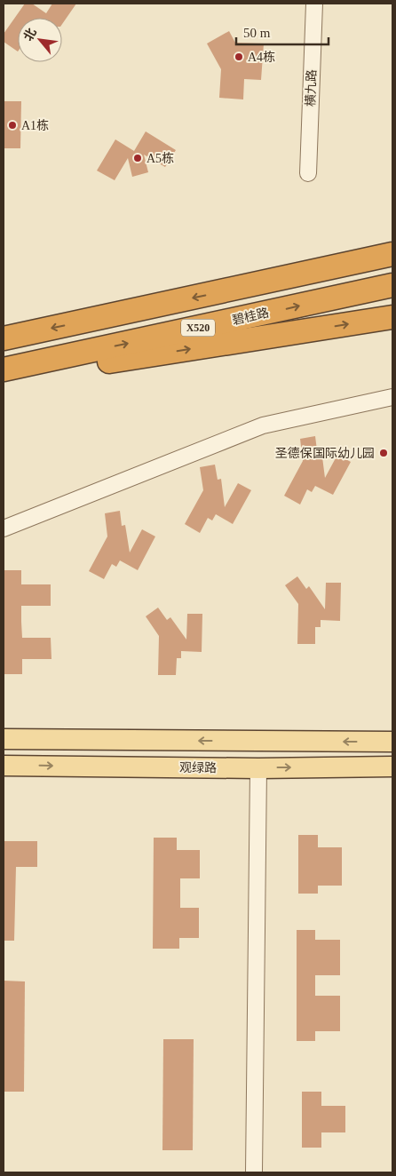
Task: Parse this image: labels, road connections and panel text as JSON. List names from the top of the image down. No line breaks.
{"streets":{"highway":["碧桂路","X520"],"main road":["观绿路"],"street":["横九路"]},"places":["A4栋","A1栋","A5栋","圣德保国际幼儿园"],"scale_bar":"50 m","north":"top left"}
